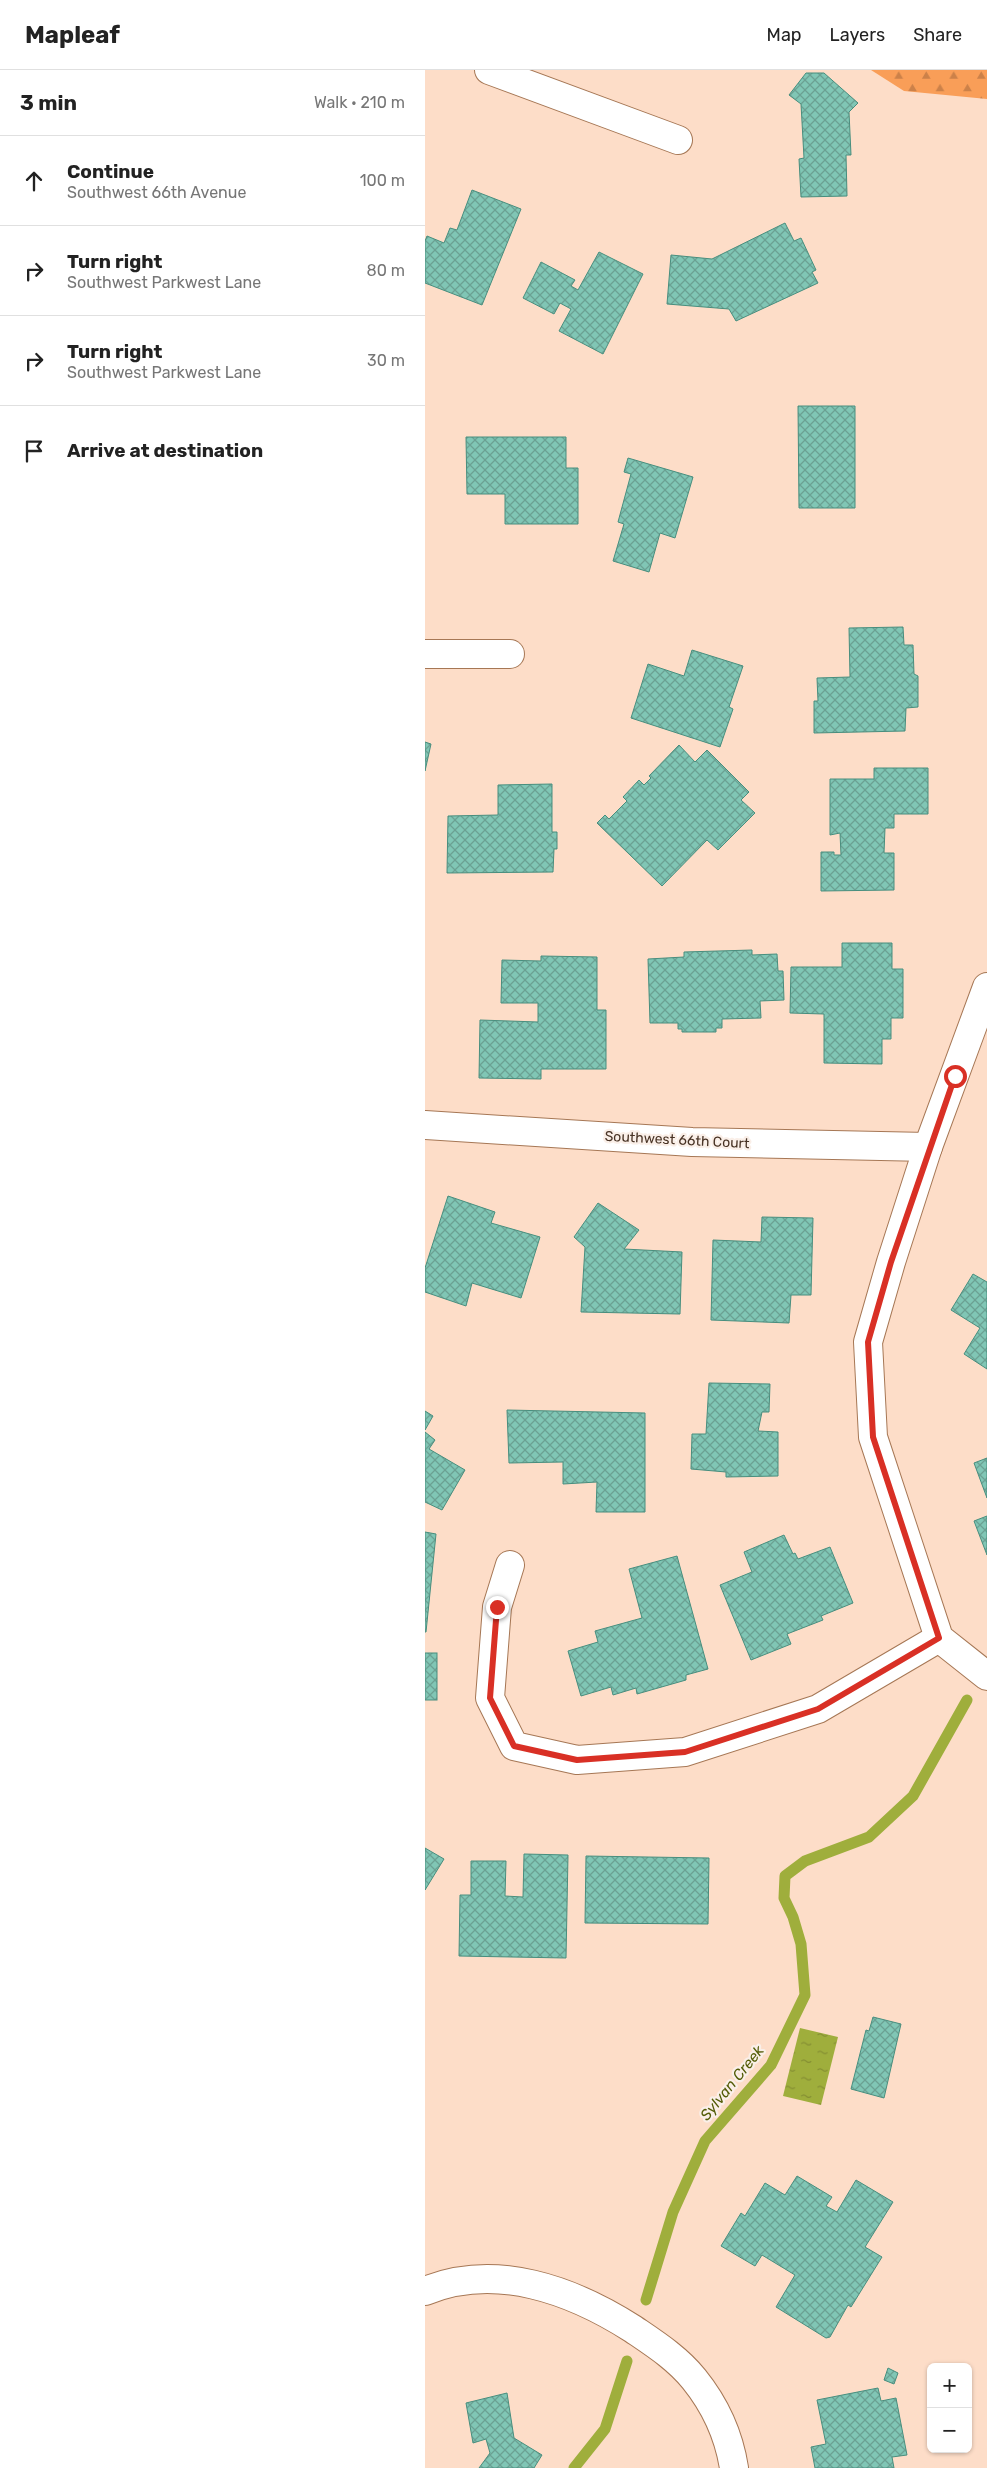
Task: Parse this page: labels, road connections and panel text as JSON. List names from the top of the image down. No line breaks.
{"streets":{"street":["Southwest 66th Court"]},"water":["Sylvan Creek"],"page":{"header":"Mapleaf","nav":["Map","Layers","Share"],"heading":["3 min","Walk · 210 m"],"list":[["Continue","Southwest 66th Avenue","100 m"],["Turn right","Southwest Parkwest Lane","80 m"],["Turn right","Southwest Parkwest Lane","30 m"],"Arrive at destination"],"map_buttons":["+","−"]}}
